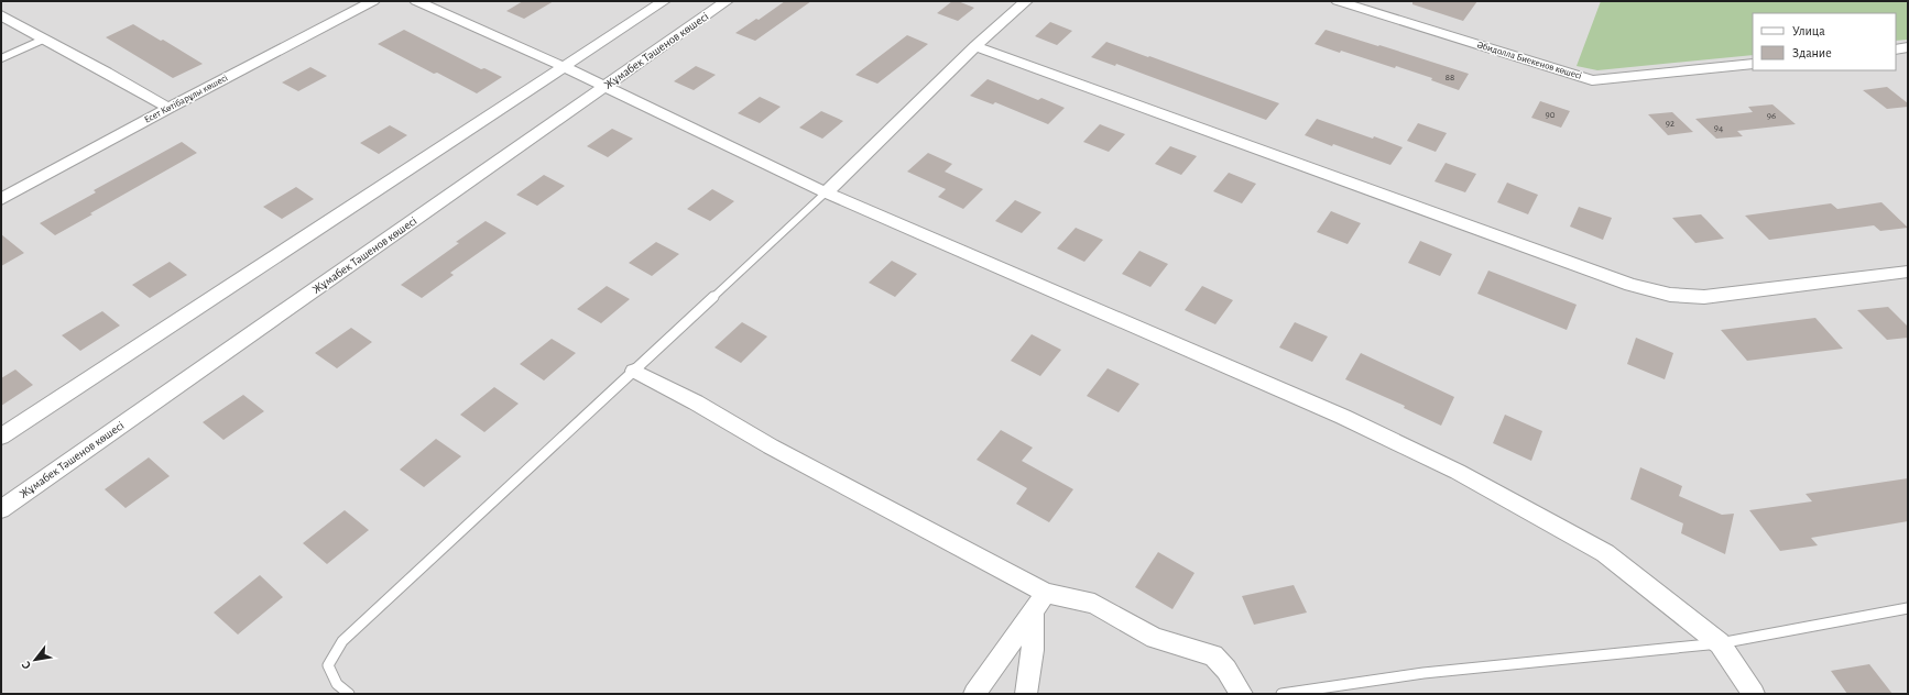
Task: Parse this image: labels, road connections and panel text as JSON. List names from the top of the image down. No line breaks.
{"streets":{"street":["Жұмабек Тәшенов көшесі","Әбидолла Биекенов көшесі","Есет Көтібарұлы көшесі"]},"house_numbers":["88","90","96","92","94"],"legend":["Улица","Здание"],"north":"bottom left"}
